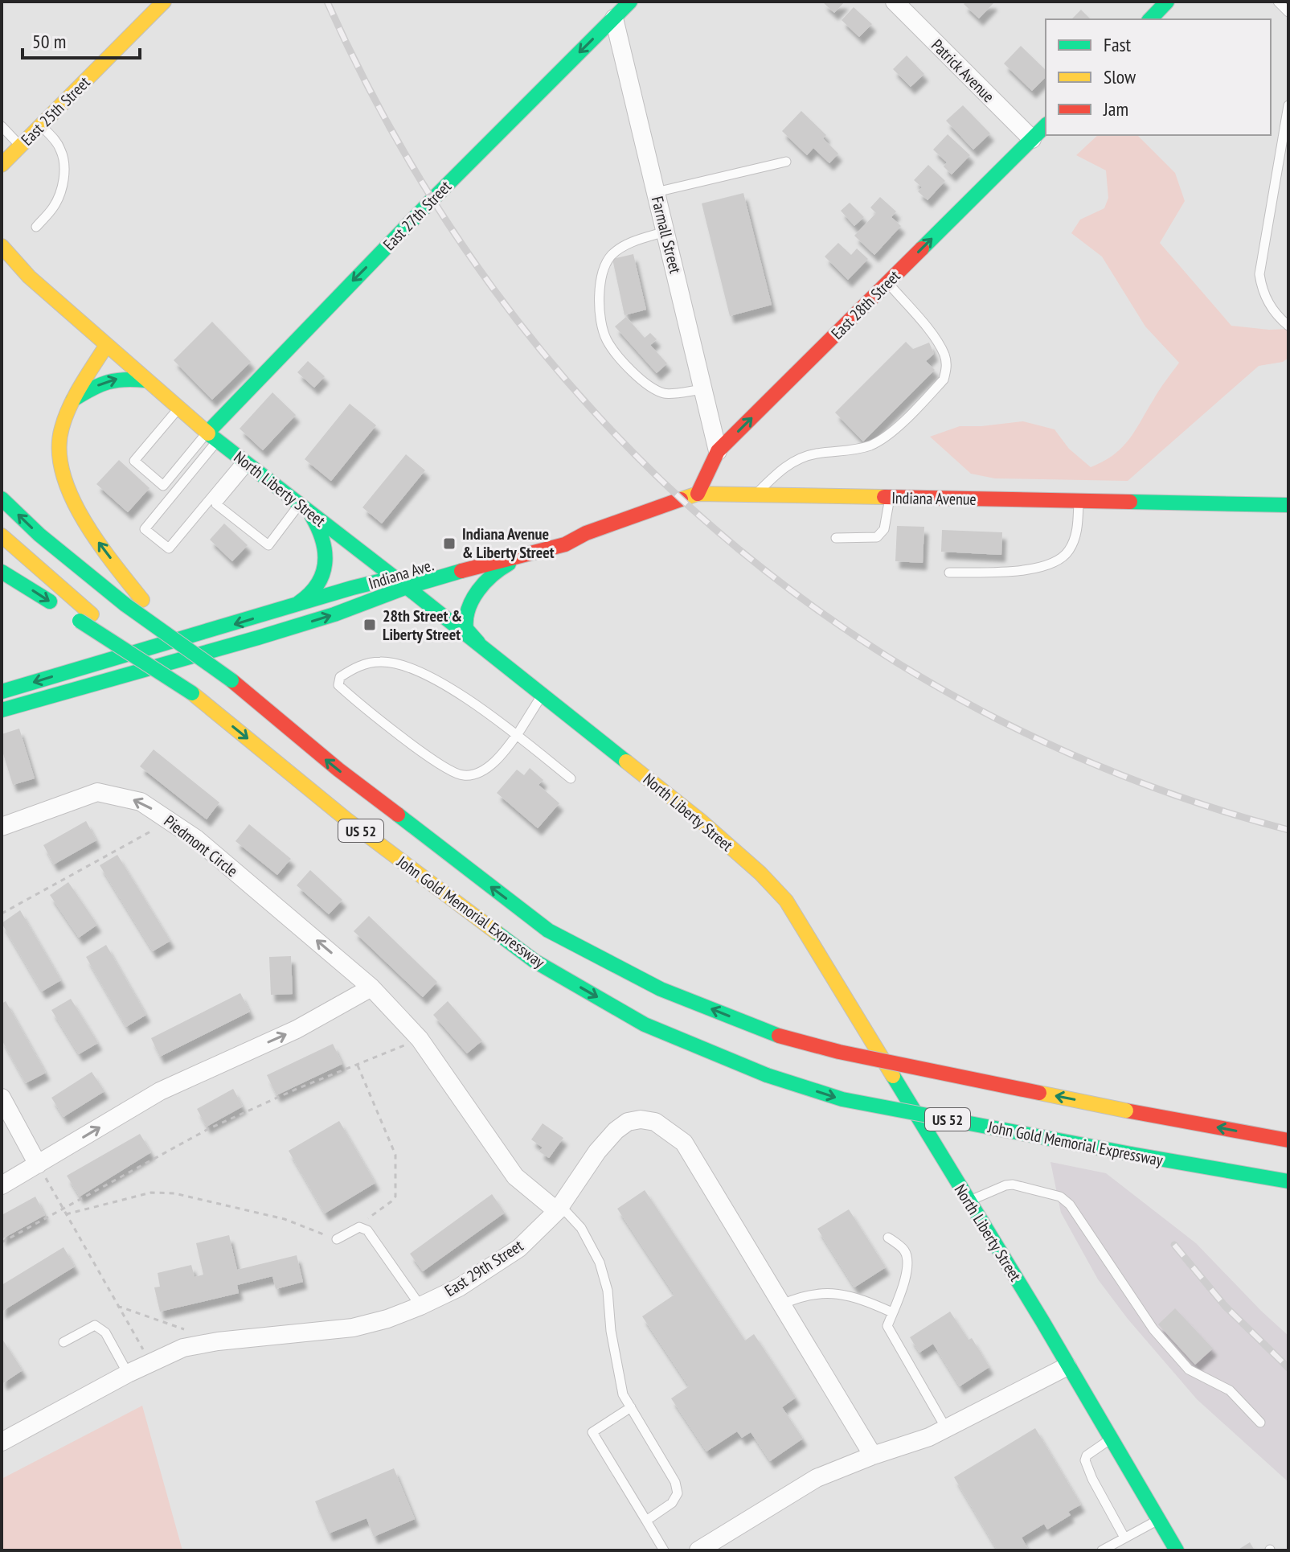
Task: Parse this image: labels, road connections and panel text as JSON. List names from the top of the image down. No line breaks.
{"streets":{"main road":["East 25th Street","East 27th Street","East 28th Street","North Liberty Street","Indiana Avenue","Indiana Ave.","US 52","John Gold Memorial Expressway"],"street":["Patrick Avenue","Farmall Street","Piedmont Circle","East 29th Street"]},"crossings":[["Patrick Avenue","East 28th Street"],["East 27th Street","Farmall Street"],["East 27th Street","North Liberty Street"],["Farmall Street","East 28th Street"],["East 28th Street","Indiana Avenue"],["North Liberty Street","Indiana Ave."],["Indiana Avenue","Indiana Ave."],["Piedmont Circle","East 29th Street"]],"one_way":["East 27th Street","East 28th Street","Piedmont Circle"],"places":{"transit":["Indiana Avenue & Liberty Street","28th Street & Liberty Street"]},"legend":["Fast","Slow","Jam"],"scale_bar":"50 m"}
